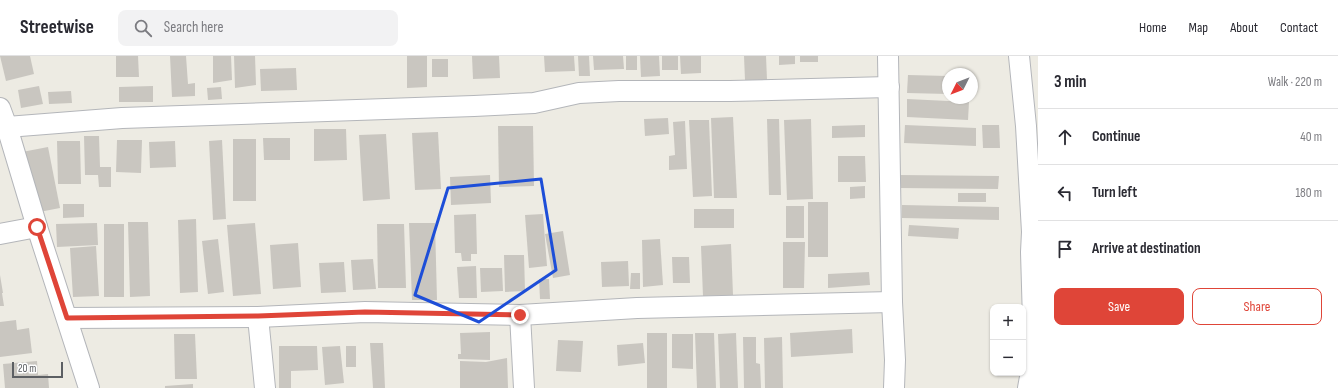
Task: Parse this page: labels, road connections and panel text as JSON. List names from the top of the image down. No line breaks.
{"scale_bar":"20 m","north":"bottom left","page":{"header":"Streetwise","search":"Search here","nav":["Home","Map","About","Contact"],"heading":["3 min","Walk · 220 m"],"list":[["Continue","40 m"],["Turn left","180 m"],"Arrive at destination"],"buttons":["Save","Share"],"map_buttons":["+","−"],"scale":"20 m"}}
